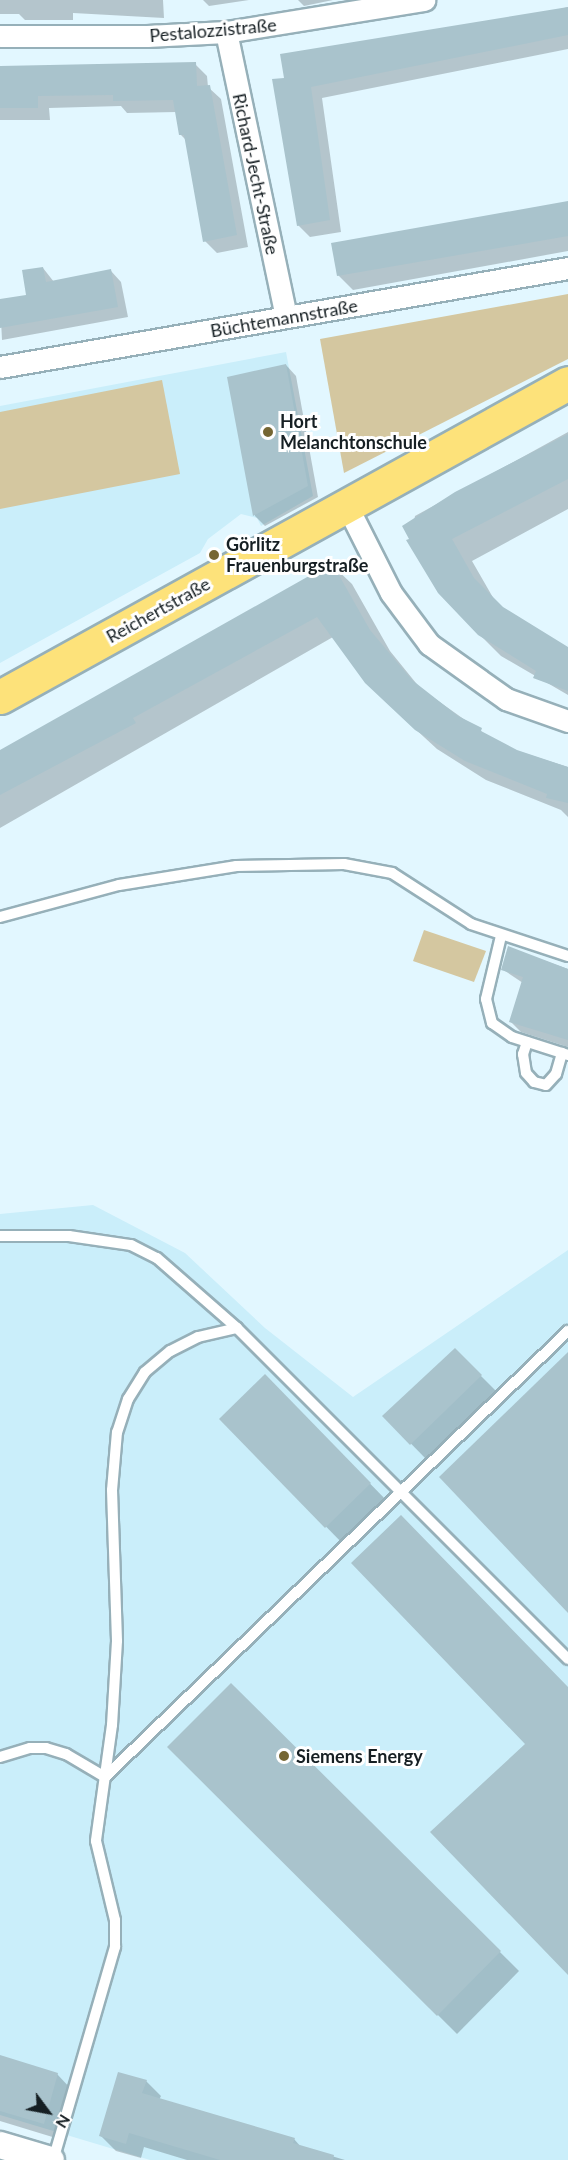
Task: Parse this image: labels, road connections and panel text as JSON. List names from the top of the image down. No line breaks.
{"streets":{"main road":["Reichertstraße"],"street":["Pestalozzistraße","Richard-Jecht-Straße","Büchtemannstraße"]},"crossings":[["Pestalozzistraße","Richard-Jecht-Straße"],["Richard-Jecht-Straße","Büchtemannstraße"]],"places":["Hort Melanchtonschule","Görlitz Frauenburgstraße","Siemens Energy"],"north":"bottom right"}
